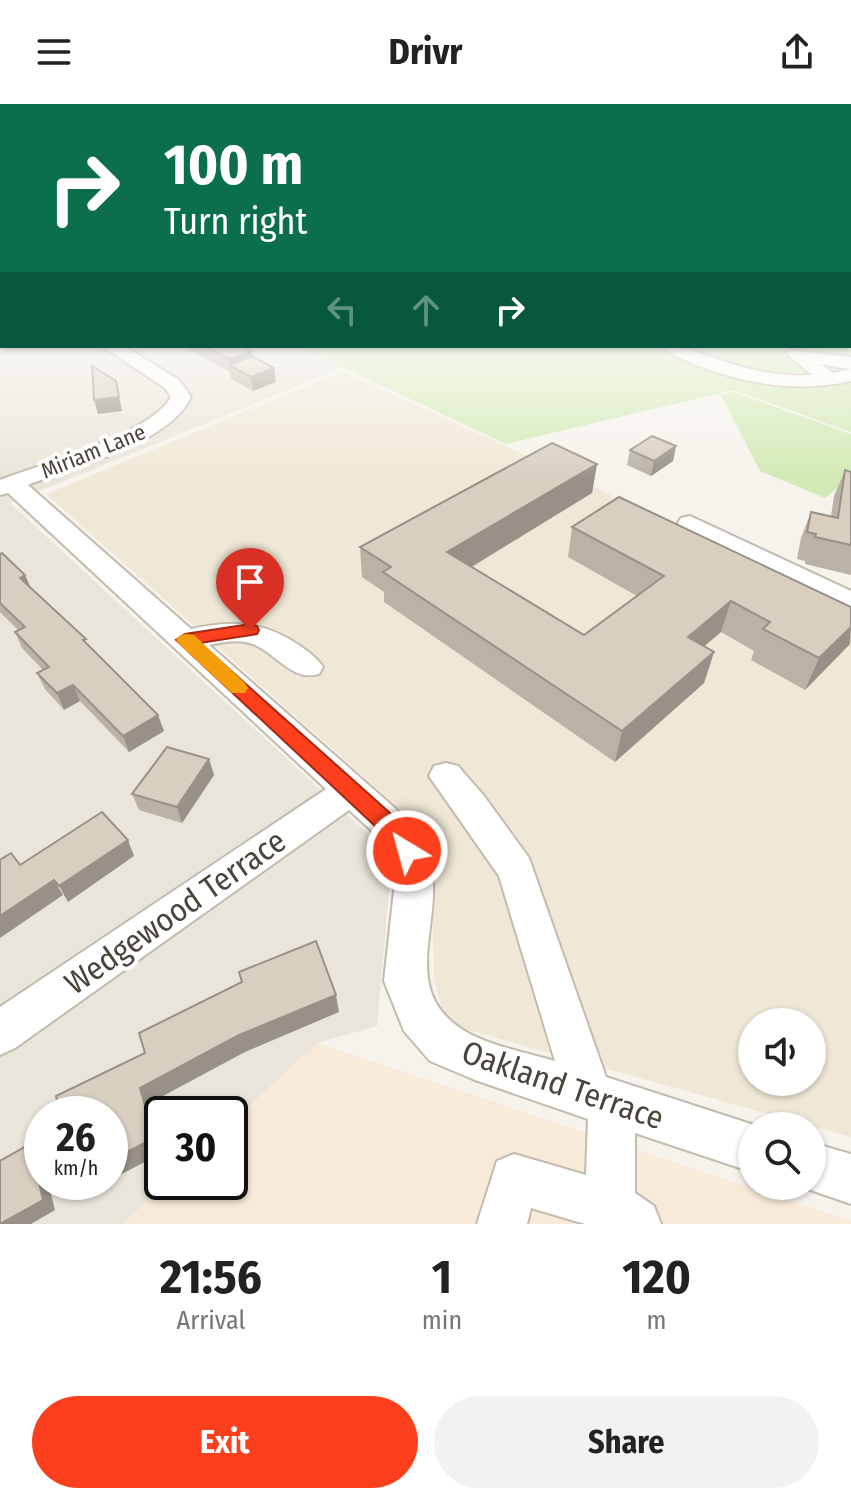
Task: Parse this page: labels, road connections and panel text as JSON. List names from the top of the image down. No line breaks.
{"streets":{"street":["Miriam Lane","Wedgewood Terrace","Oakland Terrace"]},"crossings":[["Miriam Lane","Oakland Terrace"],["Wedgewood Terrace","Oakland Terrace"]],"page":{"header":"Drivr","turn":["100 m","Turn right"],"speed":"26 km/h","limit":"30","eta":["21:56","Arrival","1","min","120","m"],"buttons":["Exit","Share"]}}
